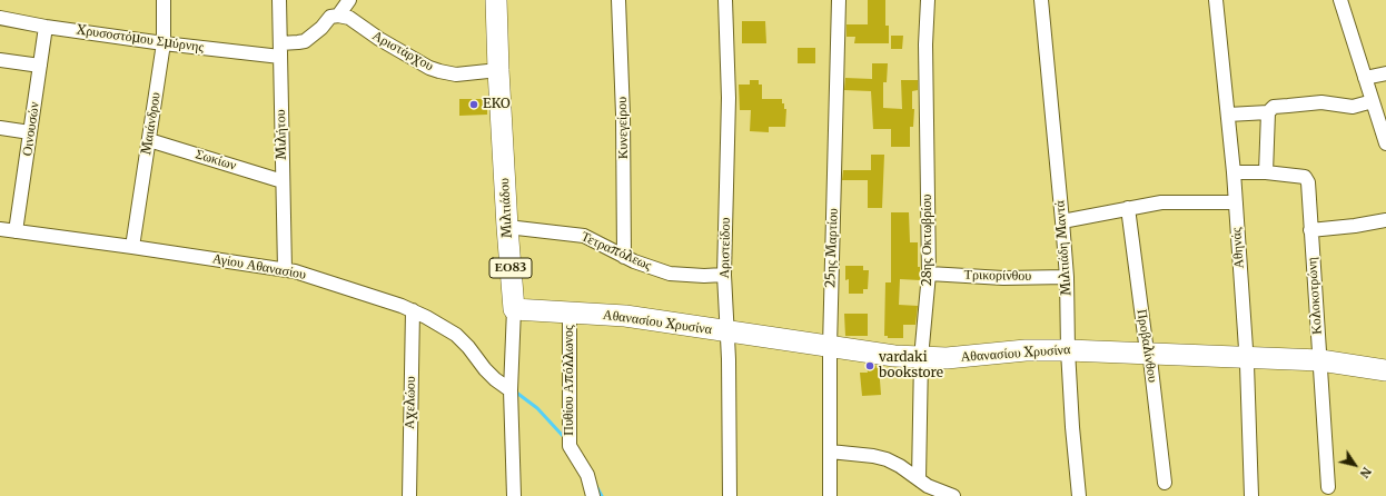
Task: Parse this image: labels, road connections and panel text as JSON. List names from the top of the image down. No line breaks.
{"streets":{"main road":["Μιλτιάδου","ΕΟ83","Αθανασίου Χρυσίνα"],"street":["Χρυσοστόμου Σμύρνης","Αριστάρχου","Μαιάνδρου","Κυνεγείρου","Οινουσών","Μιλήτου","Σωκίων","28ης Οκτωβρίου","Αριστείδου","25ης Μαρτίου","Μιλτιάδη Μαντά","Αθηνάς","Τετραπόλεως","Αγίου Αθανασίου","Τρικορίνθου","Κολοκοτρώνη","Προβαλίνθου","Πυθίου Απόλλωνος","Αχελώου"]},"crossings":[["Χρυσοστόμου Σμύρνης","Μαιάνδρου"],["Χρυσοστόμου Σμύρνης","Οινουσών"],["Χρυσοστόμου Σμύρνης","Μιλήτου"],["Αριστάρχου","Μιλτιάδου"],["Μαιάνδρου","Σωκίων"],["Μαιάνδρου","Αγίου Αθανασίου"],["Κυνεγείρου","Τετραπόλεως"],["Οινουσών","Αγίου Αθανασίου"],["Μιλήτου","Σωκίων"],["Μιλήτου","Αγίου Αθανασίου"],["Μιλτιάδου","Τετραπόλεως"],["Μιλτιάδου","Αγίου Αθανασίου"],["Μιλτιάδου","Αθανασίου Χρυσίνα"],["28ης Οκτωβρίου","Τρικορίνθου"],["28ης Οκτωβρίου","Αθανασίου Χρυσίνα"],["Αριστείδου","Τετραπόλεως"],["Αριστείδου","Αθανασίου Χρυσίνα"],["25ης Μαρτίου","Αθανασίου Χρυσίνα"],["Μιλτιάδη Μαντά","Τρικορίνθου"],["Μιλτιάδη Μαντά","Αθανασίου Χρυσίνα"],["Αθηνάς","Κολοκοτρώνη"],["Αθηνάς","Αθανασίου Χρυσίνα"],["Αγίου Αθανασίου","Αχελώου"],["Κολοκοτρώνη","Αθανασίου Χρυσίνα"],["Αθανασίου Χρυσίνα","Προβαλίνθου"],["Αθανασίου Χρυσίνα","Πυθίου Απόλλωνος"]],"places":["EKO","vardaki bookstore"],"north":"bottom right"}
